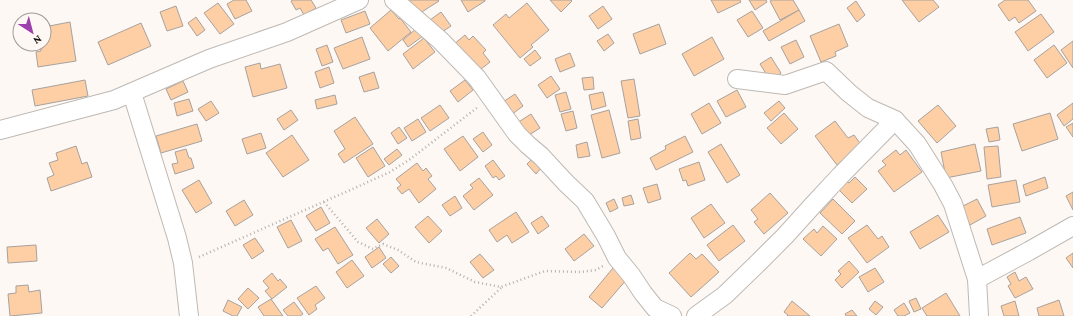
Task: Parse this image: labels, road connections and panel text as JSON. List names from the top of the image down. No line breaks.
{"north":"bottom right"}
